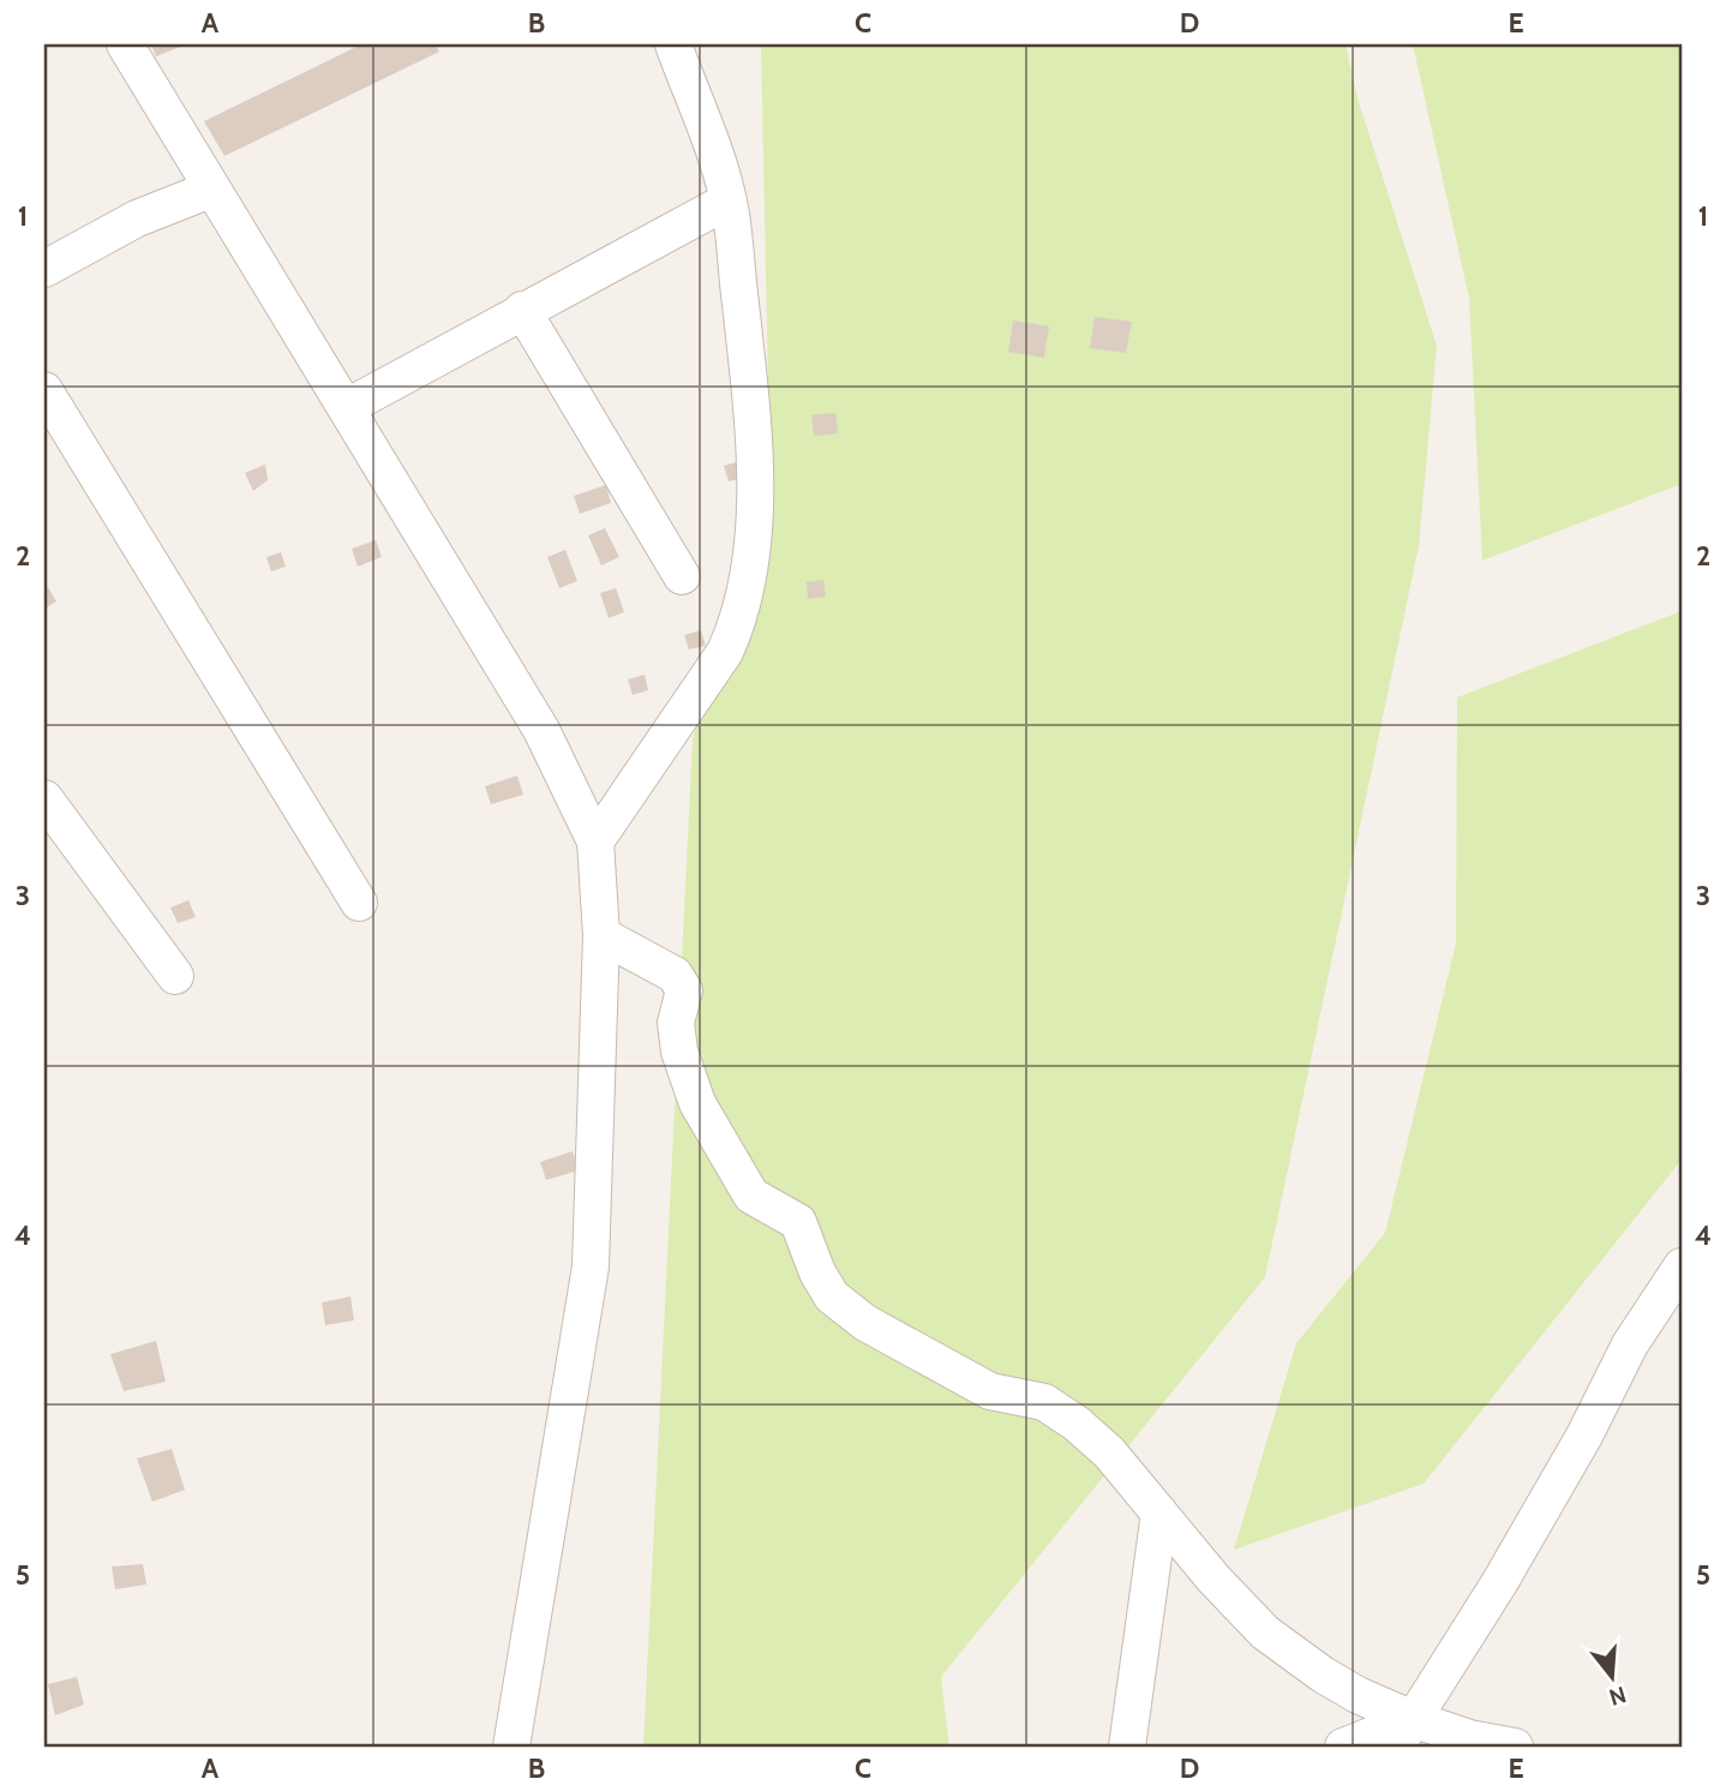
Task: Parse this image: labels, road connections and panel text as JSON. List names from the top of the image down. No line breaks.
{"north":"bottom","grid":{"columns":["A","B","C","D","E"],"rows":["1","2","3","4","5"]}}
